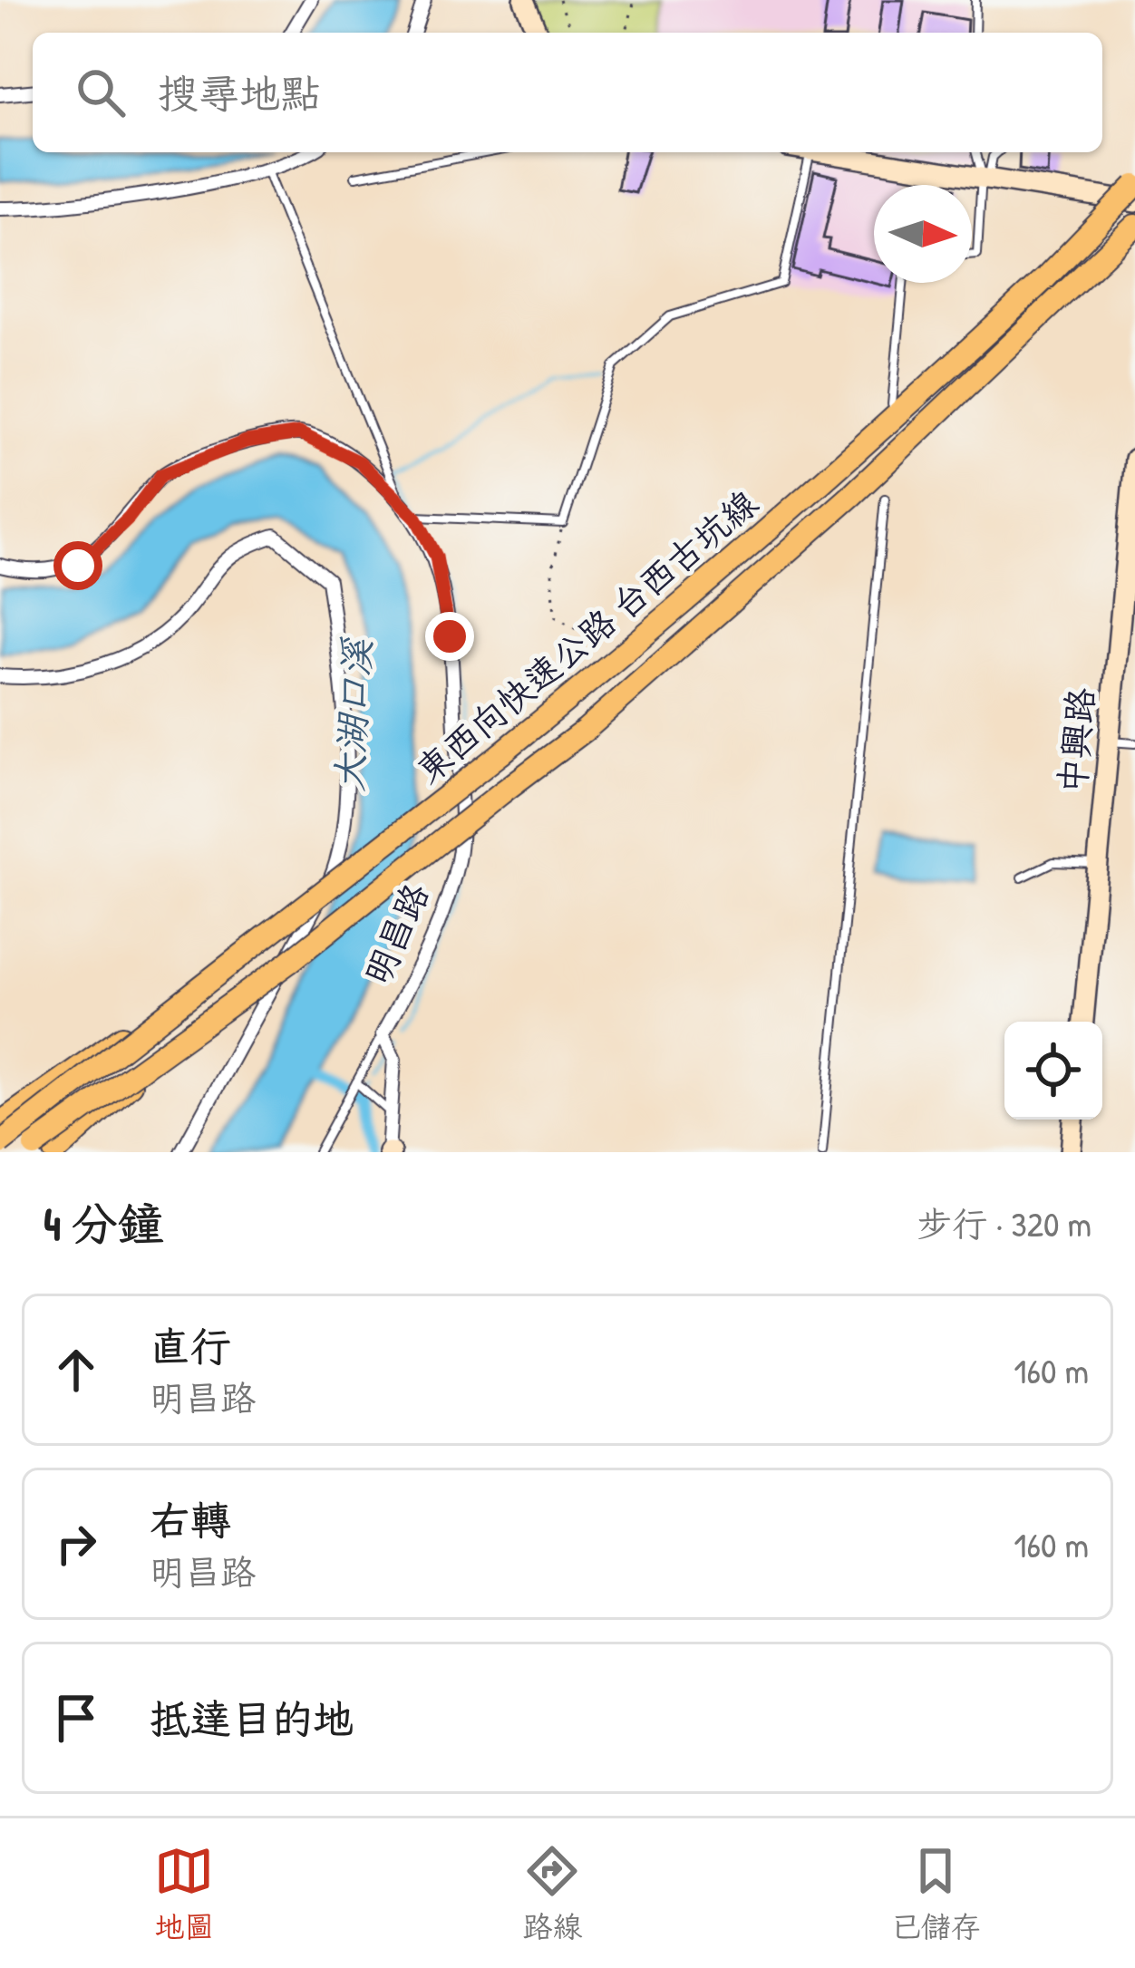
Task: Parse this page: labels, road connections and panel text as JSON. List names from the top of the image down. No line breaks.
{"streets":{"highway":["東西向快速公路 台西古坑線"],"main road":["中興路"],"street":["明昌路"]},"water":["大湖口溪"],"north":"right","page":{"search":"搜尋地點","heading":["4 分鐘","步行 · 320 m"],"list":[["直行","明昌路","160 m"],["右轉","明昌路","160 m"],"抵達目的地"],"nav":["地圖","路線","已儲存"]}}
